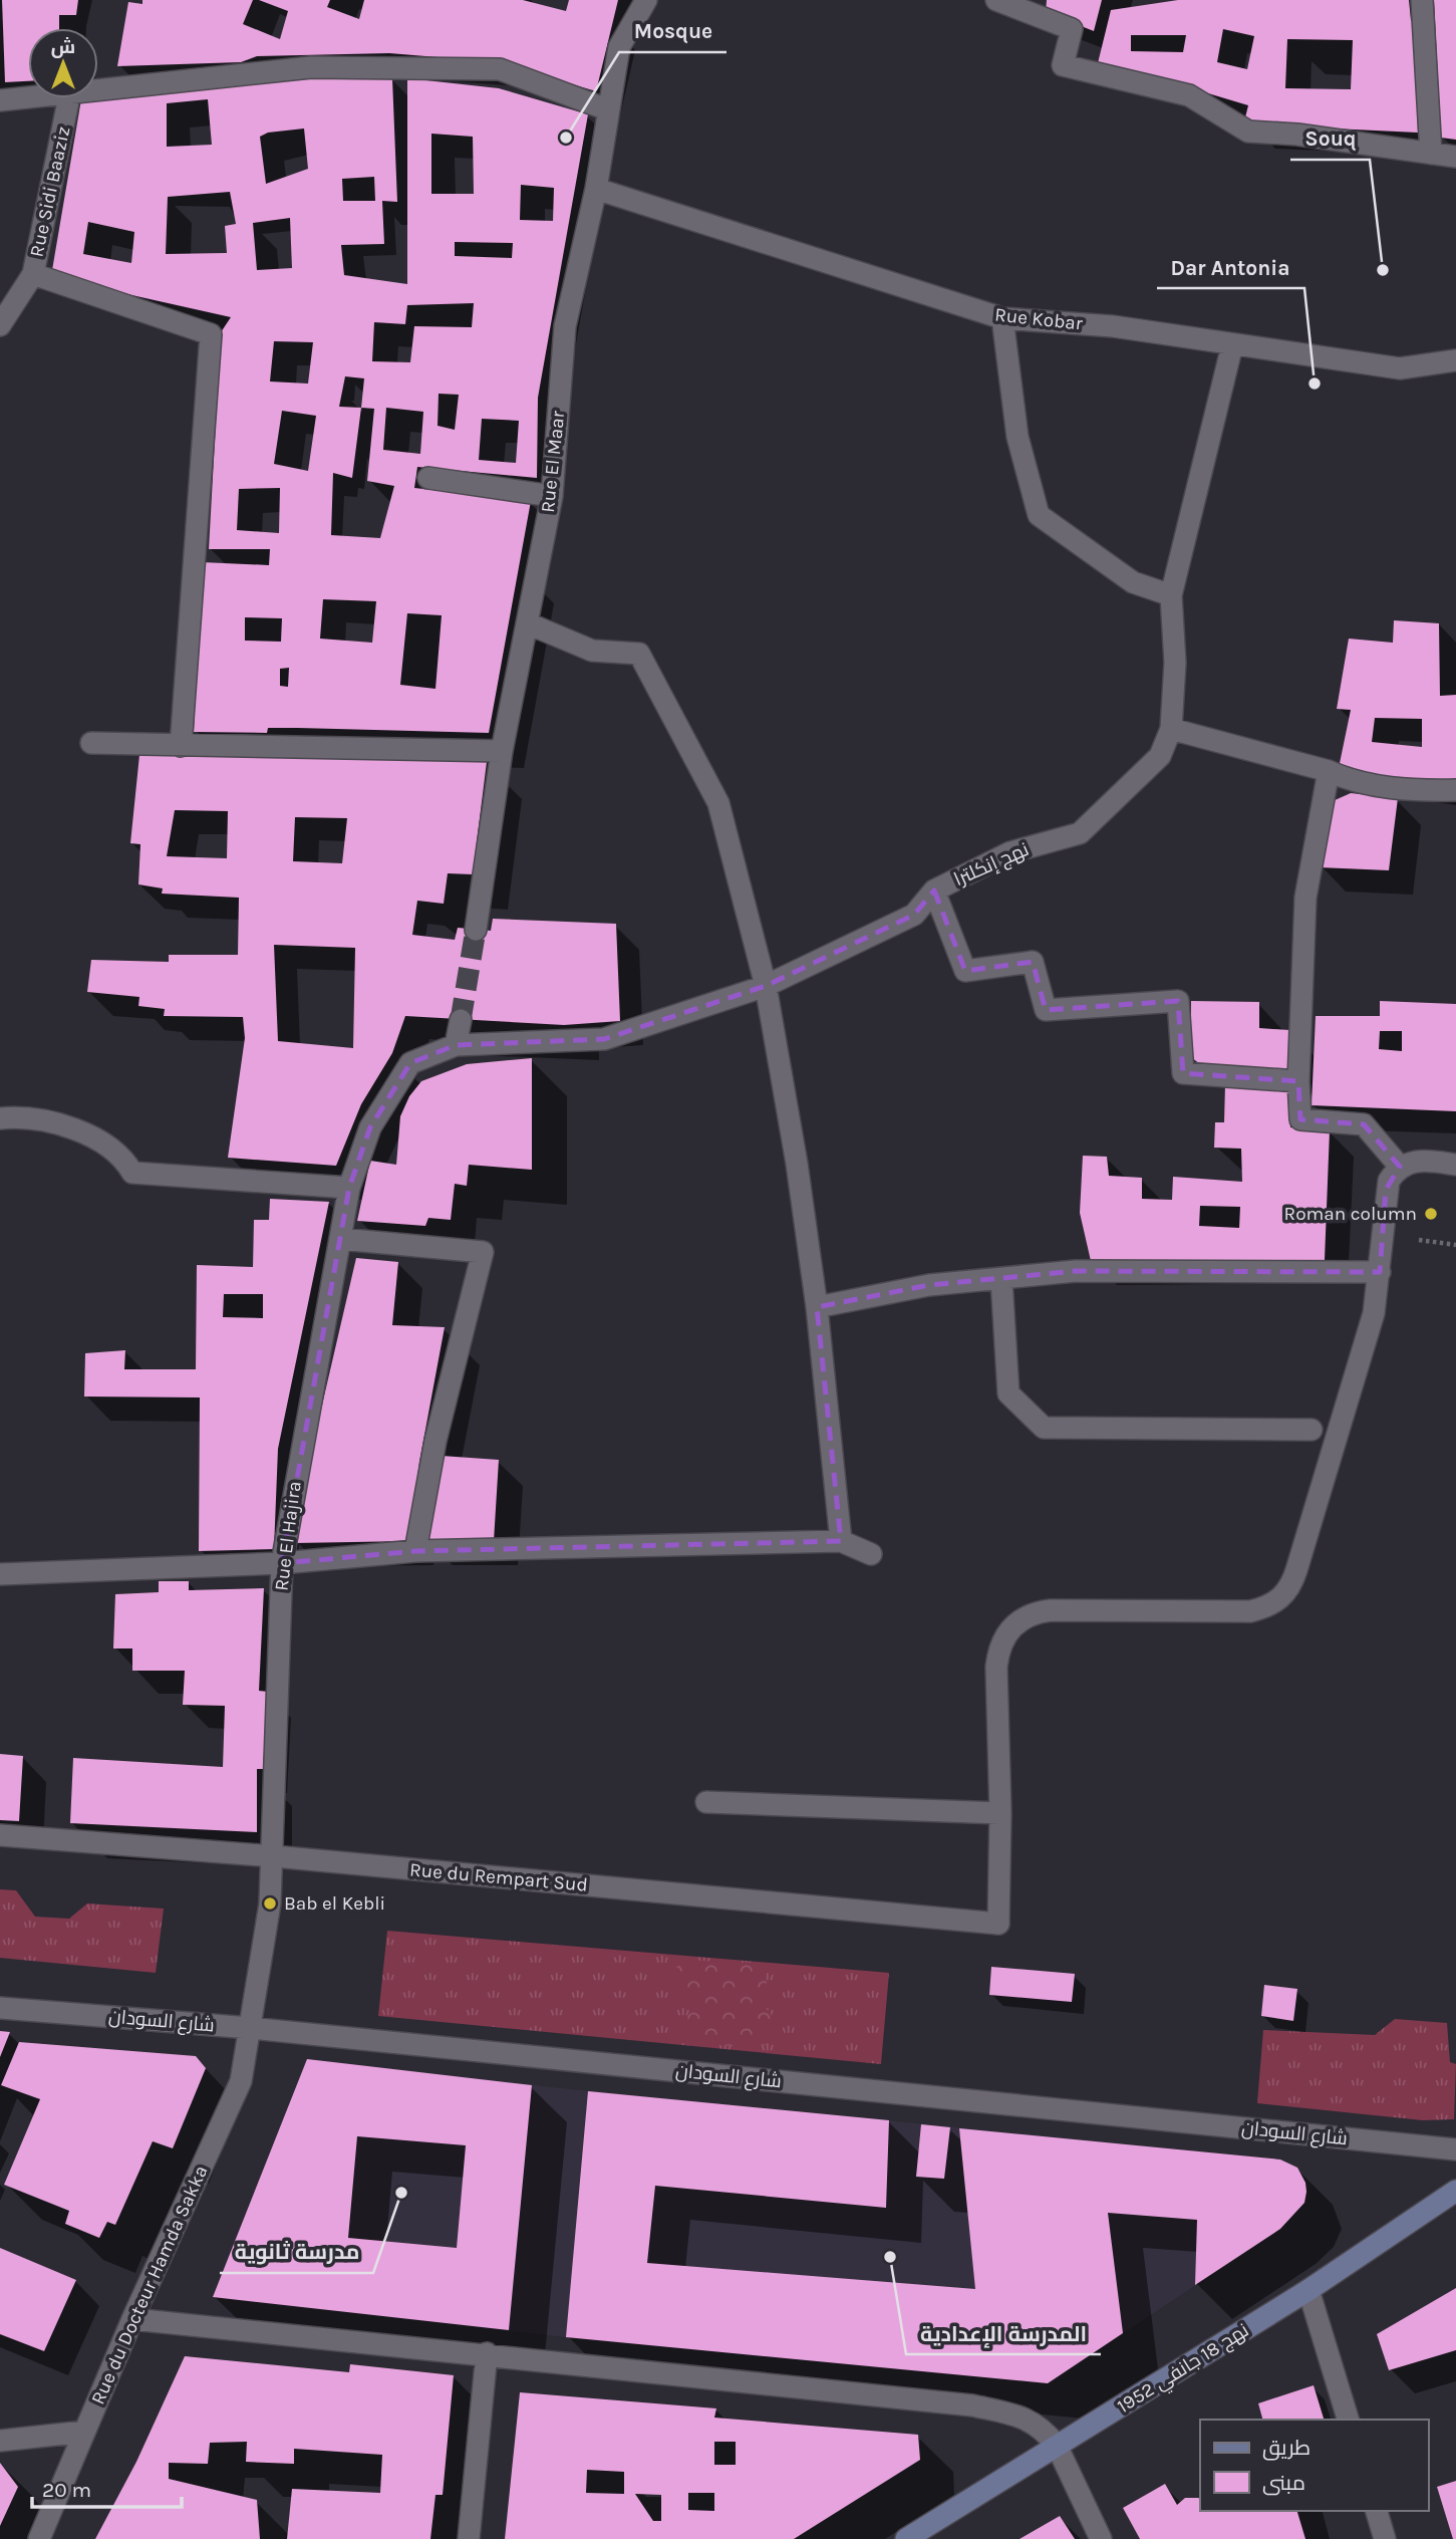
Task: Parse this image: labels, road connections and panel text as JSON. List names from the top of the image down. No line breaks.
{"streets":{"main road":["نهج 18 جانفي 1952"],"street":["Rue Sidi Baaziz","Rue Kobar","Rue El Maar","نهج إنكلترا","Rue El Hajira","Rue du Rempart Sud","شارع السودان","Rue du Docteur Hamda Sakka"]},"crossings":[["Rue Kobar","Rue El Maar"],["Rue Kobar","نهج إنكلترا"],["نهج إنكلترا","Rue El Hajira"],["Rue El Hajira","Rue du Rempart Sud"],["Rue El Hajira","شارع السودان"],["Rue El Hajira","Rue du Docteur Hamda Sakka"],["شارع السودان","Rue du Docteur Hamda Sakka"]],"places":["Mosque","Souq","Dar Antonia","Roman column","Bab el Kebli","مدرسة ثانوية","المدرسة الإعدادية"],"legend":["طريق","مبنى"],"scale_bar":"20 m","north":"top"}
